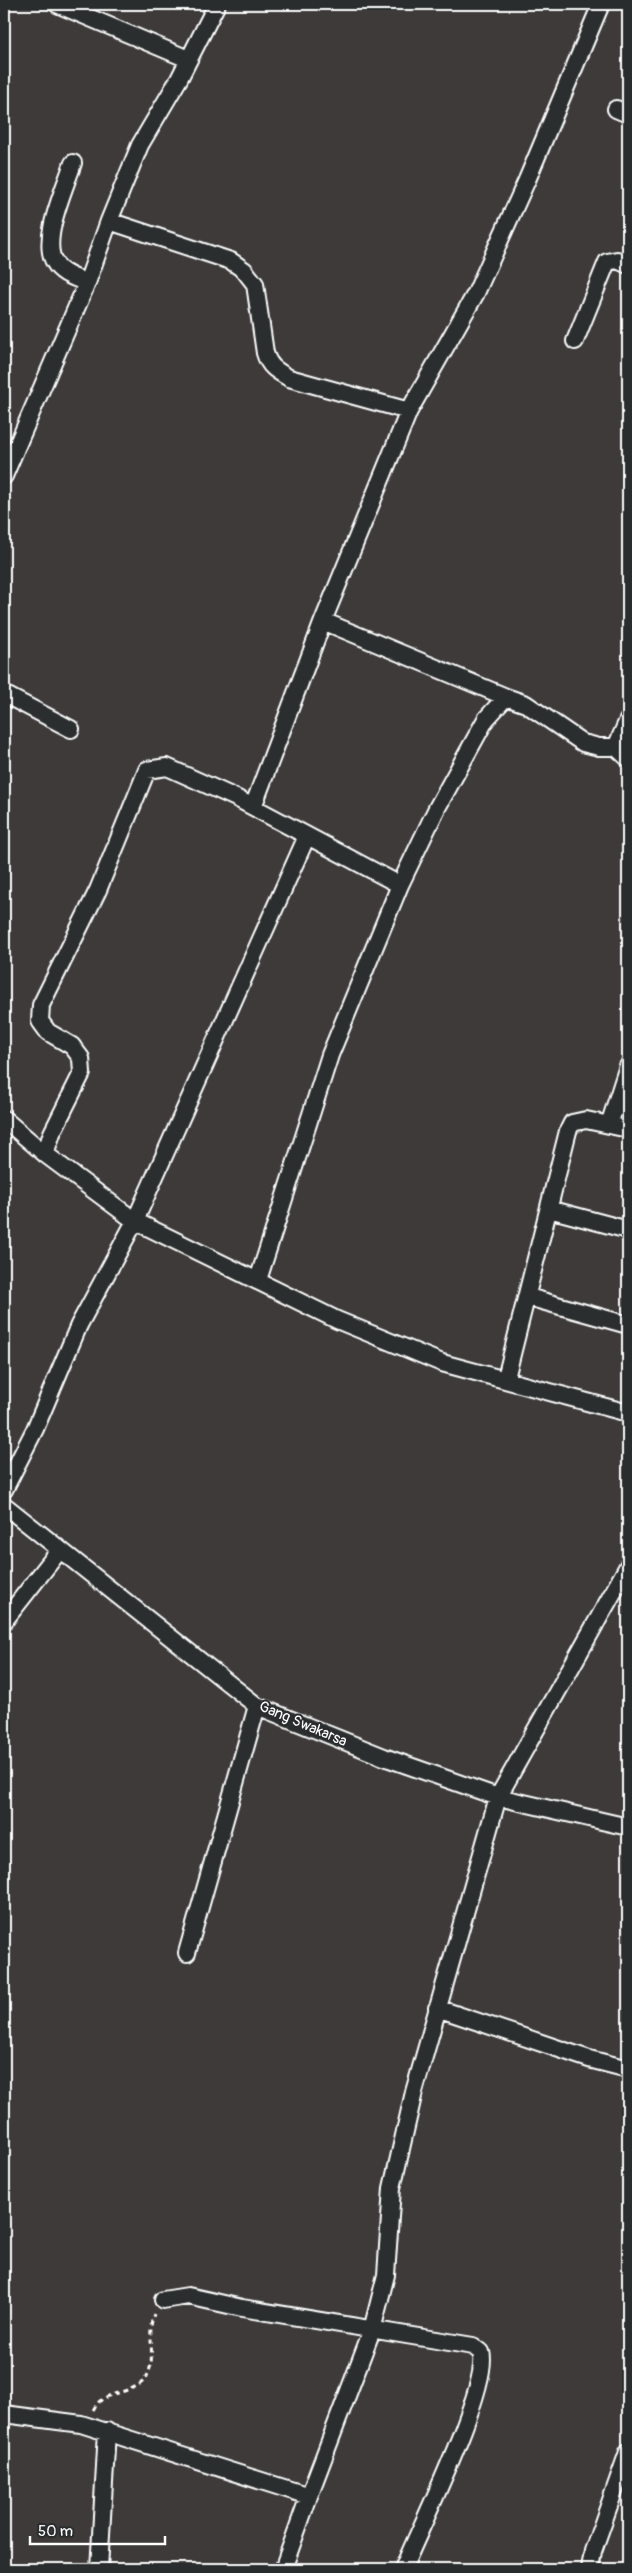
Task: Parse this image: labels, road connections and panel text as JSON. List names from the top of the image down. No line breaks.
{"streets":{"street":["Gang Swakarsa"]},"scale_bar":"50 m"}
